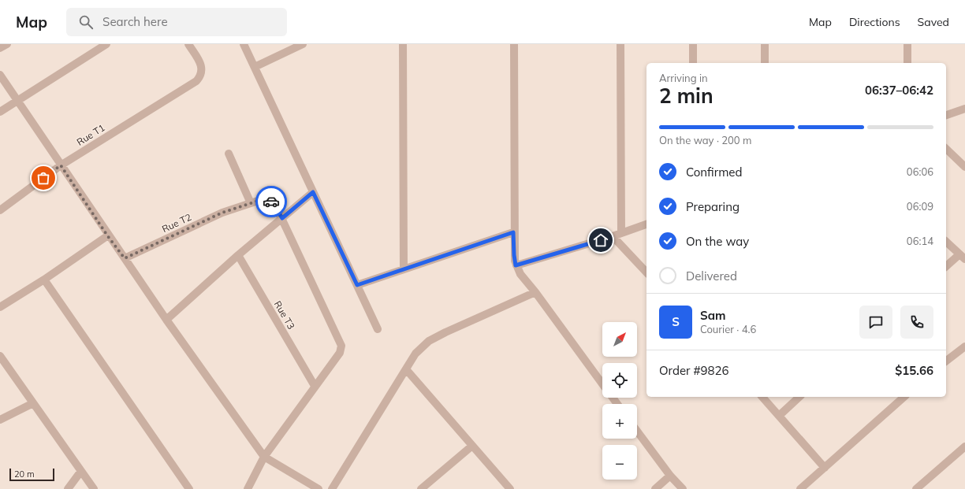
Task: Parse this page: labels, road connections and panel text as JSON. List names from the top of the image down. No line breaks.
{"streets":{"street":["Rue T1","Rue T2","Rue T3"]},"scale_bar":"20 m","north":"top right","page":{"header":"Map","search":"Search here","nav":["Map","Directions","Saved"],"heading":["2 min","Arriving in","06:37–06:42"],"panel":["Sam","Courier · 4.6","Order #9826","$15.66"],"bar":"On the way · 200 m","list":[["Confirmed","06:06"],["Preparing","06:09"],["On the way","06:14"],"Delivered"],"round":"S","map_buttons":["+","−"],"scale":"20 m"}}
